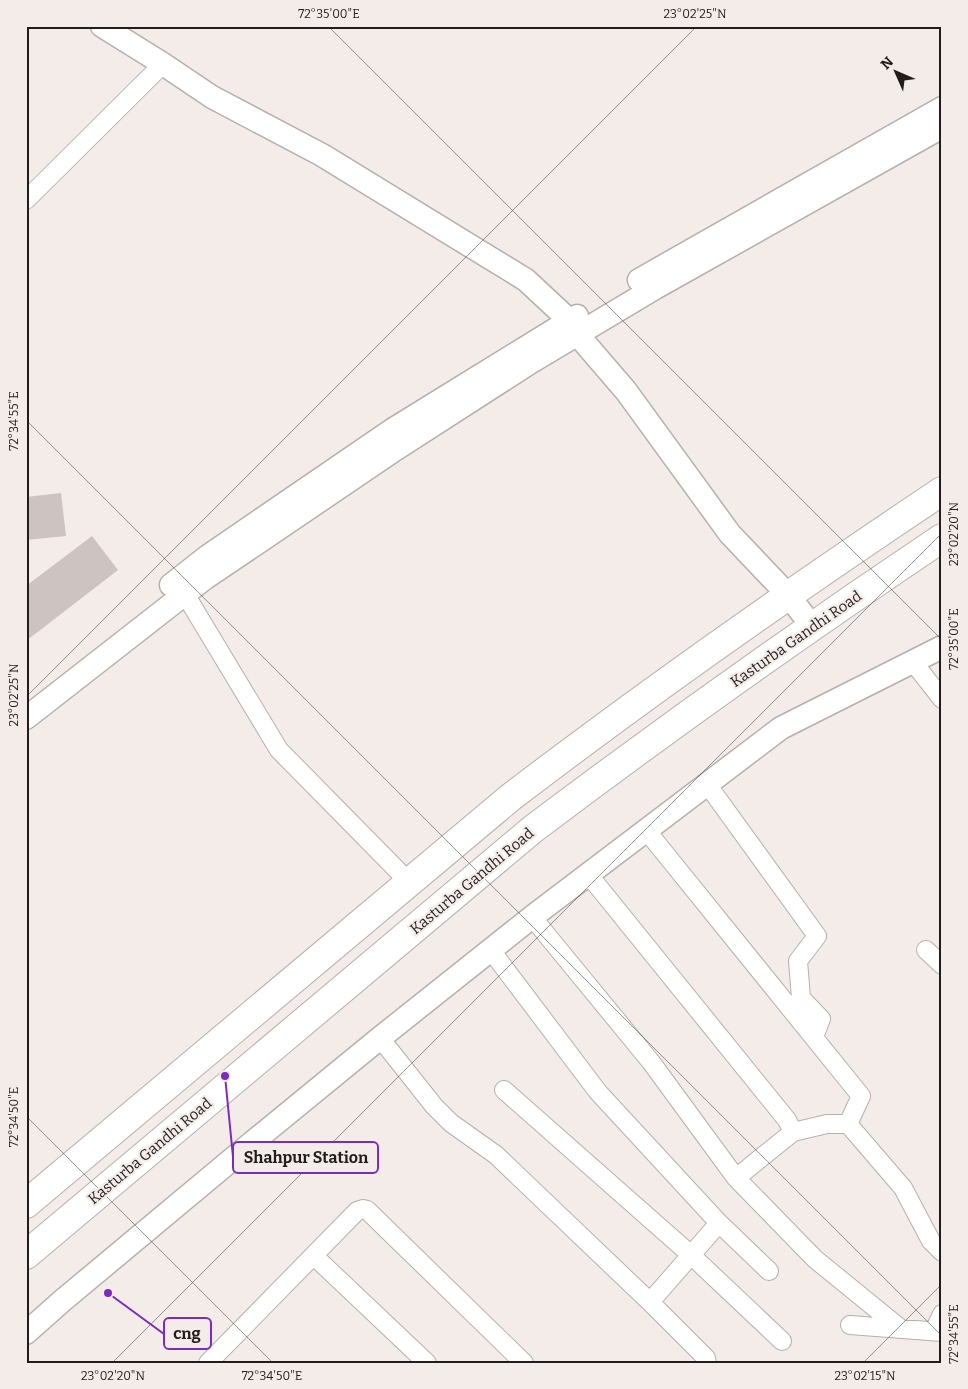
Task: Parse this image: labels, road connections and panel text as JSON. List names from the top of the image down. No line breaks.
{"streets":{"main road":["Kasturba Gandhi Road"]},"places":["Shahpur Station","cng"],"north":"top left","coordinates":["72°35'00\"E","23°02'25\"N","72°34'55\"E","23°02'20\"N","72°34'50\"E","23°02'15\"N"]}
